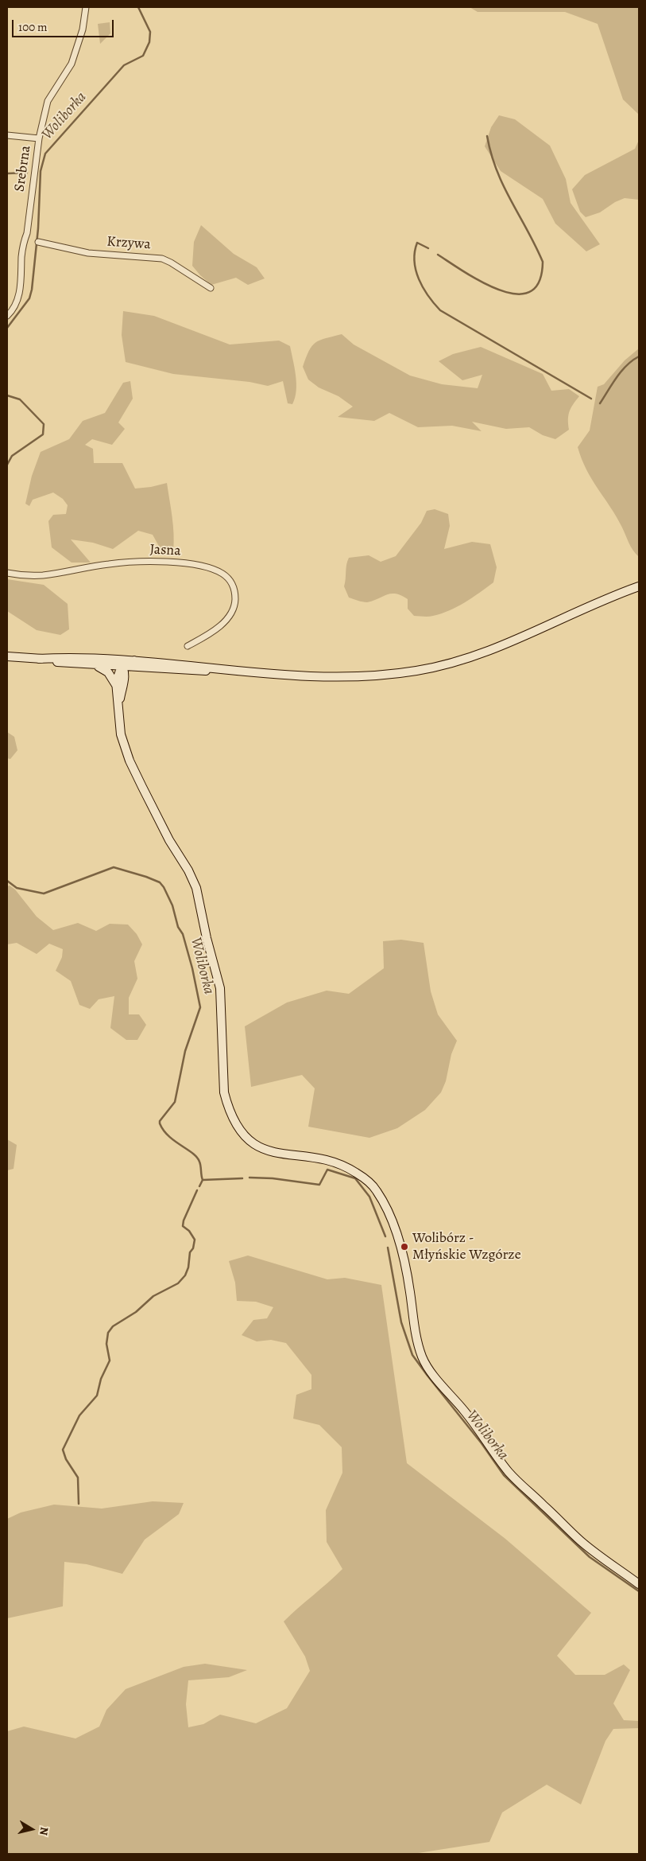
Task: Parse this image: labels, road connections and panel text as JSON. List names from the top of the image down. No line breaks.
{"streets":{"street":["Srebrna","Krzywa","Jasna"]},"water":["Woliborka"],"places":["Wolibórz - Młyńskie Wzgórze"],"scale_bar":"100 m","north":"right"}
